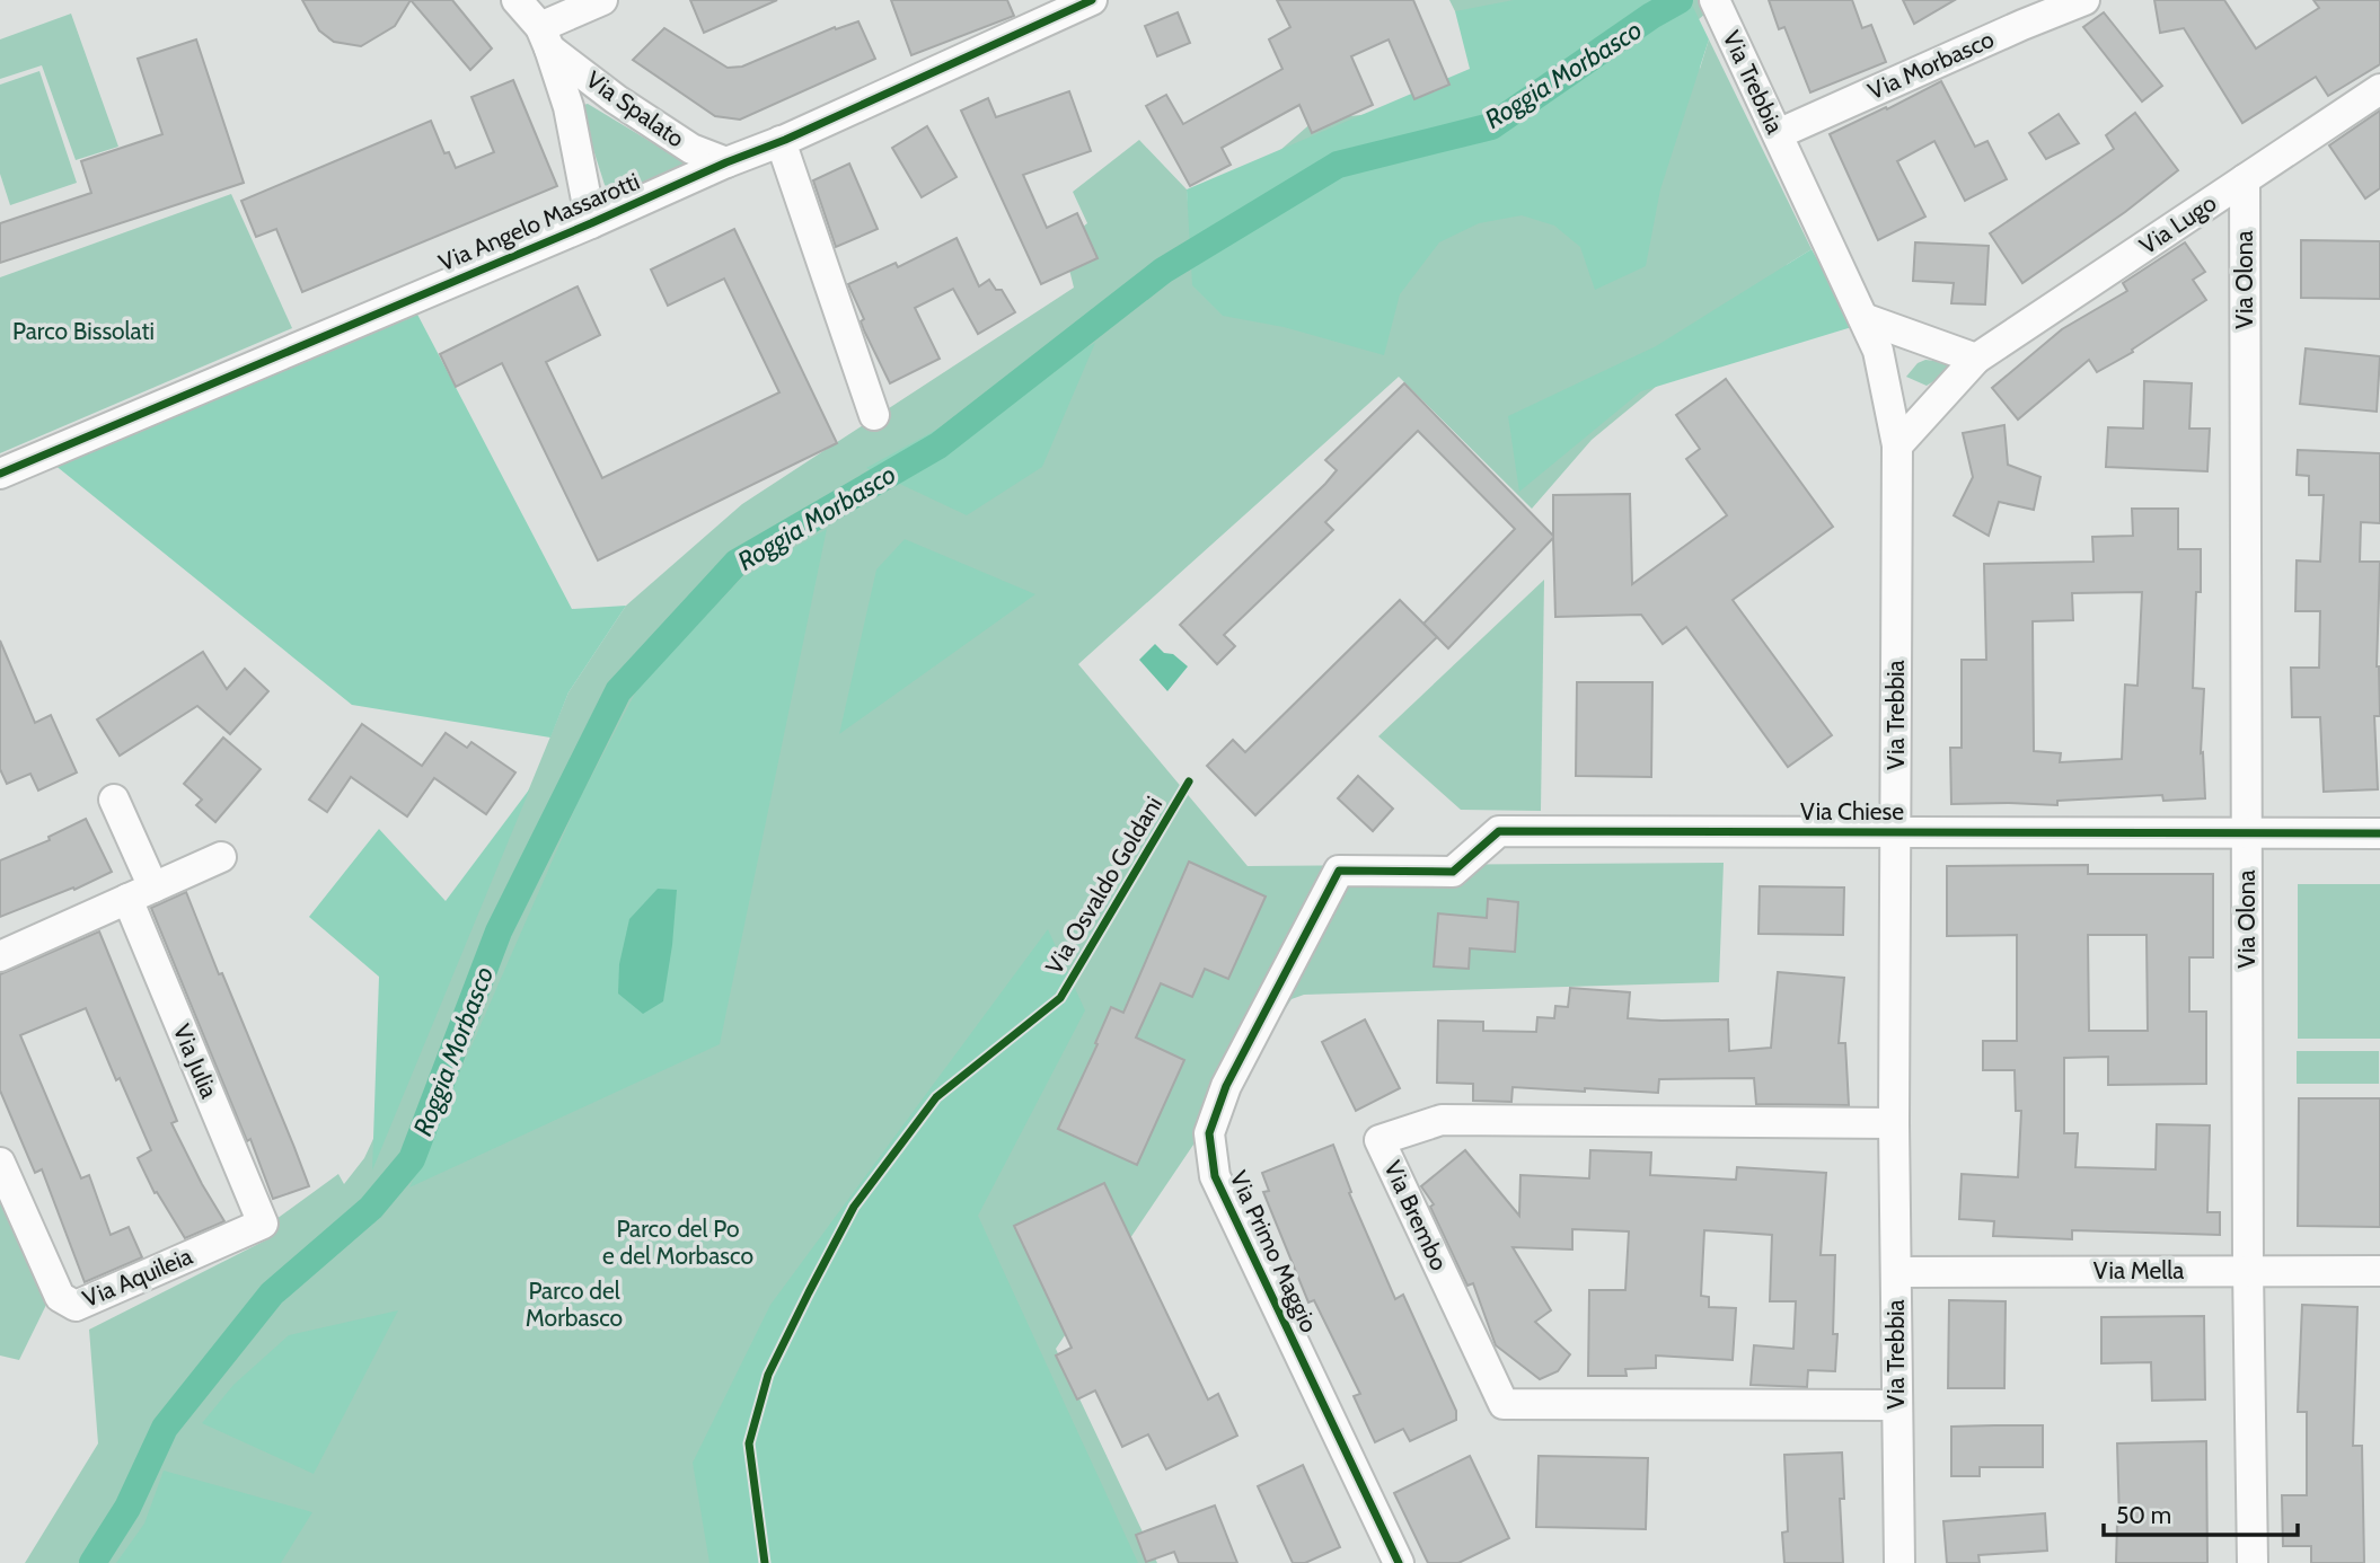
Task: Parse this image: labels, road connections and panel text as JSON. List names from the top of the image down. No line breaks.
{"streets":{"street":["Via Morbasco","Via Trebbia","Via Spalato","Via Angelo Massarotti","Via Lugo","Via Olona","Via Chiese","Via Julia","Via Brembo","Via Primo Maggio","Via Mella","Via Aquileia"],"cycle path":["Via Osvaldo Goldani"]},"crossings":[["Via Morbasco","Via Trebbia"],["Via Trebbia","Via Lugo"],["Via Trebbia","Via Chiese"],["Via Trebbia","Via Brembo"],["Via Trebbia","Via Mella"],["Via Spalato","Via Angelo Massarotti"],["Via Lugo","Via Olona"],["Via Olona","Via Chiese"],["Via Olona","Via Mella"],["Via Chiese","Via Primo Maggio"],["Via Julia","Via Aquileia"]],"water":["Roggia Morbasco"],"parks":["Parco Bissolati","Parco del Po e del Morbasco","Parco del Morbasco"],"scale_bar":"50 m"}
